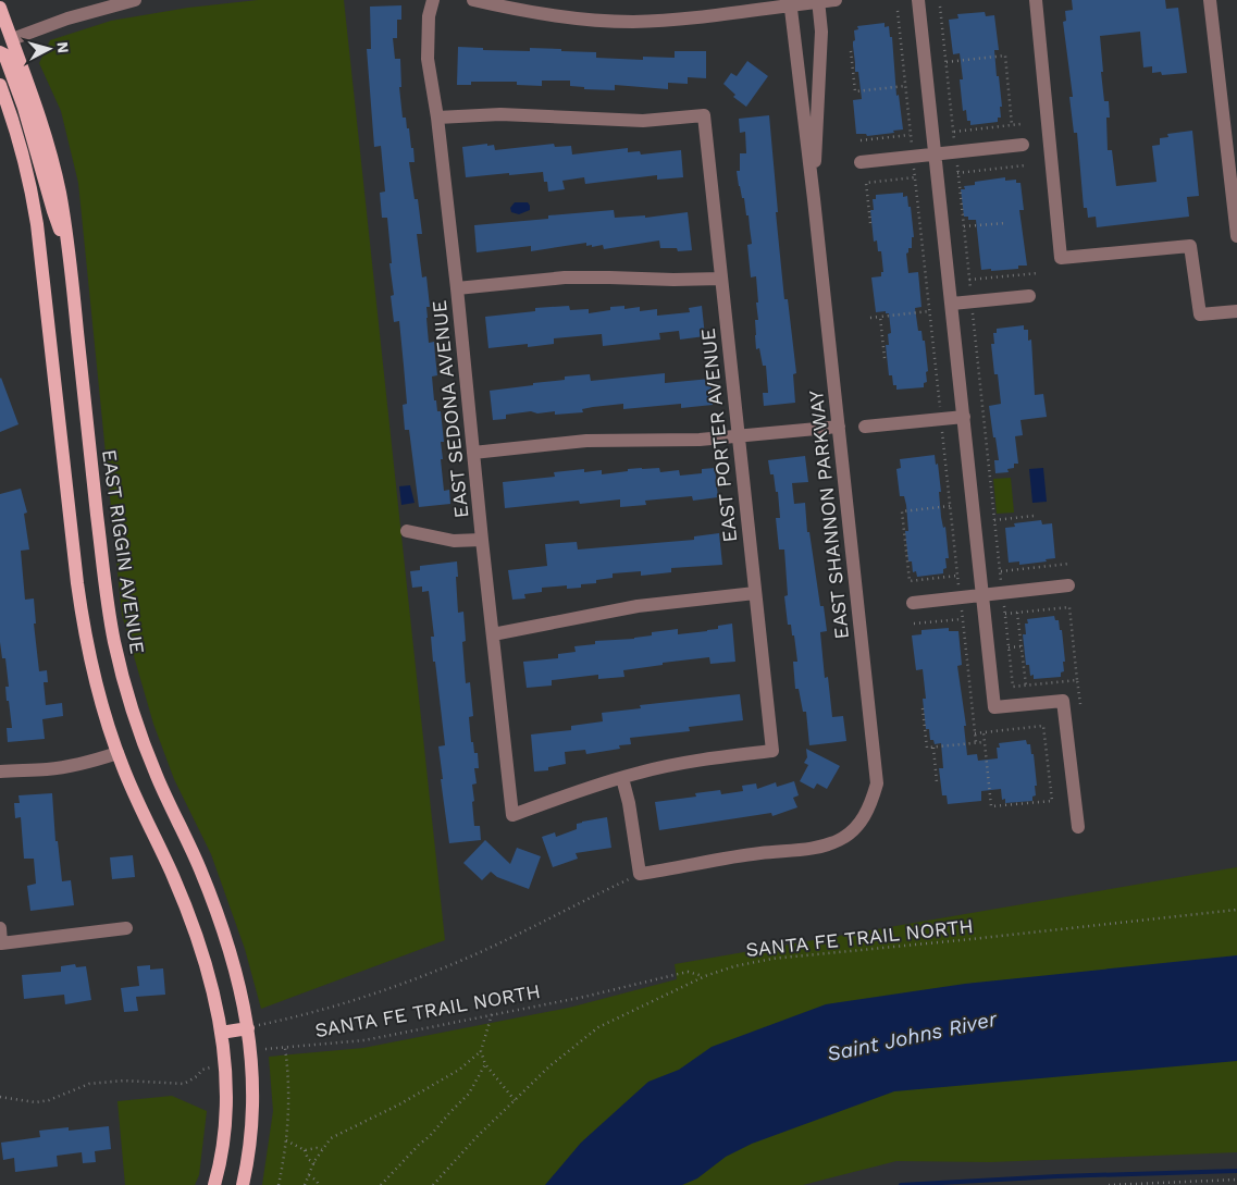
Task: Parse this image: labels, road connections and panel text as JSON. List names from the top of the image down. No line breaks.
{"streets":{"main road":["EAST RIGGIN AVENUE"],"street":["EAST SEDONA AVENUE","EAST PORTER AVENUE","EAST SHANNON PARKWAY"],"path":["SANTA FE TRAIL NORTH"]},"crossings":[["EAST SEDONA AVENUE","EAST PORTER AVENUE"]],"water":["Saint Johns River"],"north":"right"}
